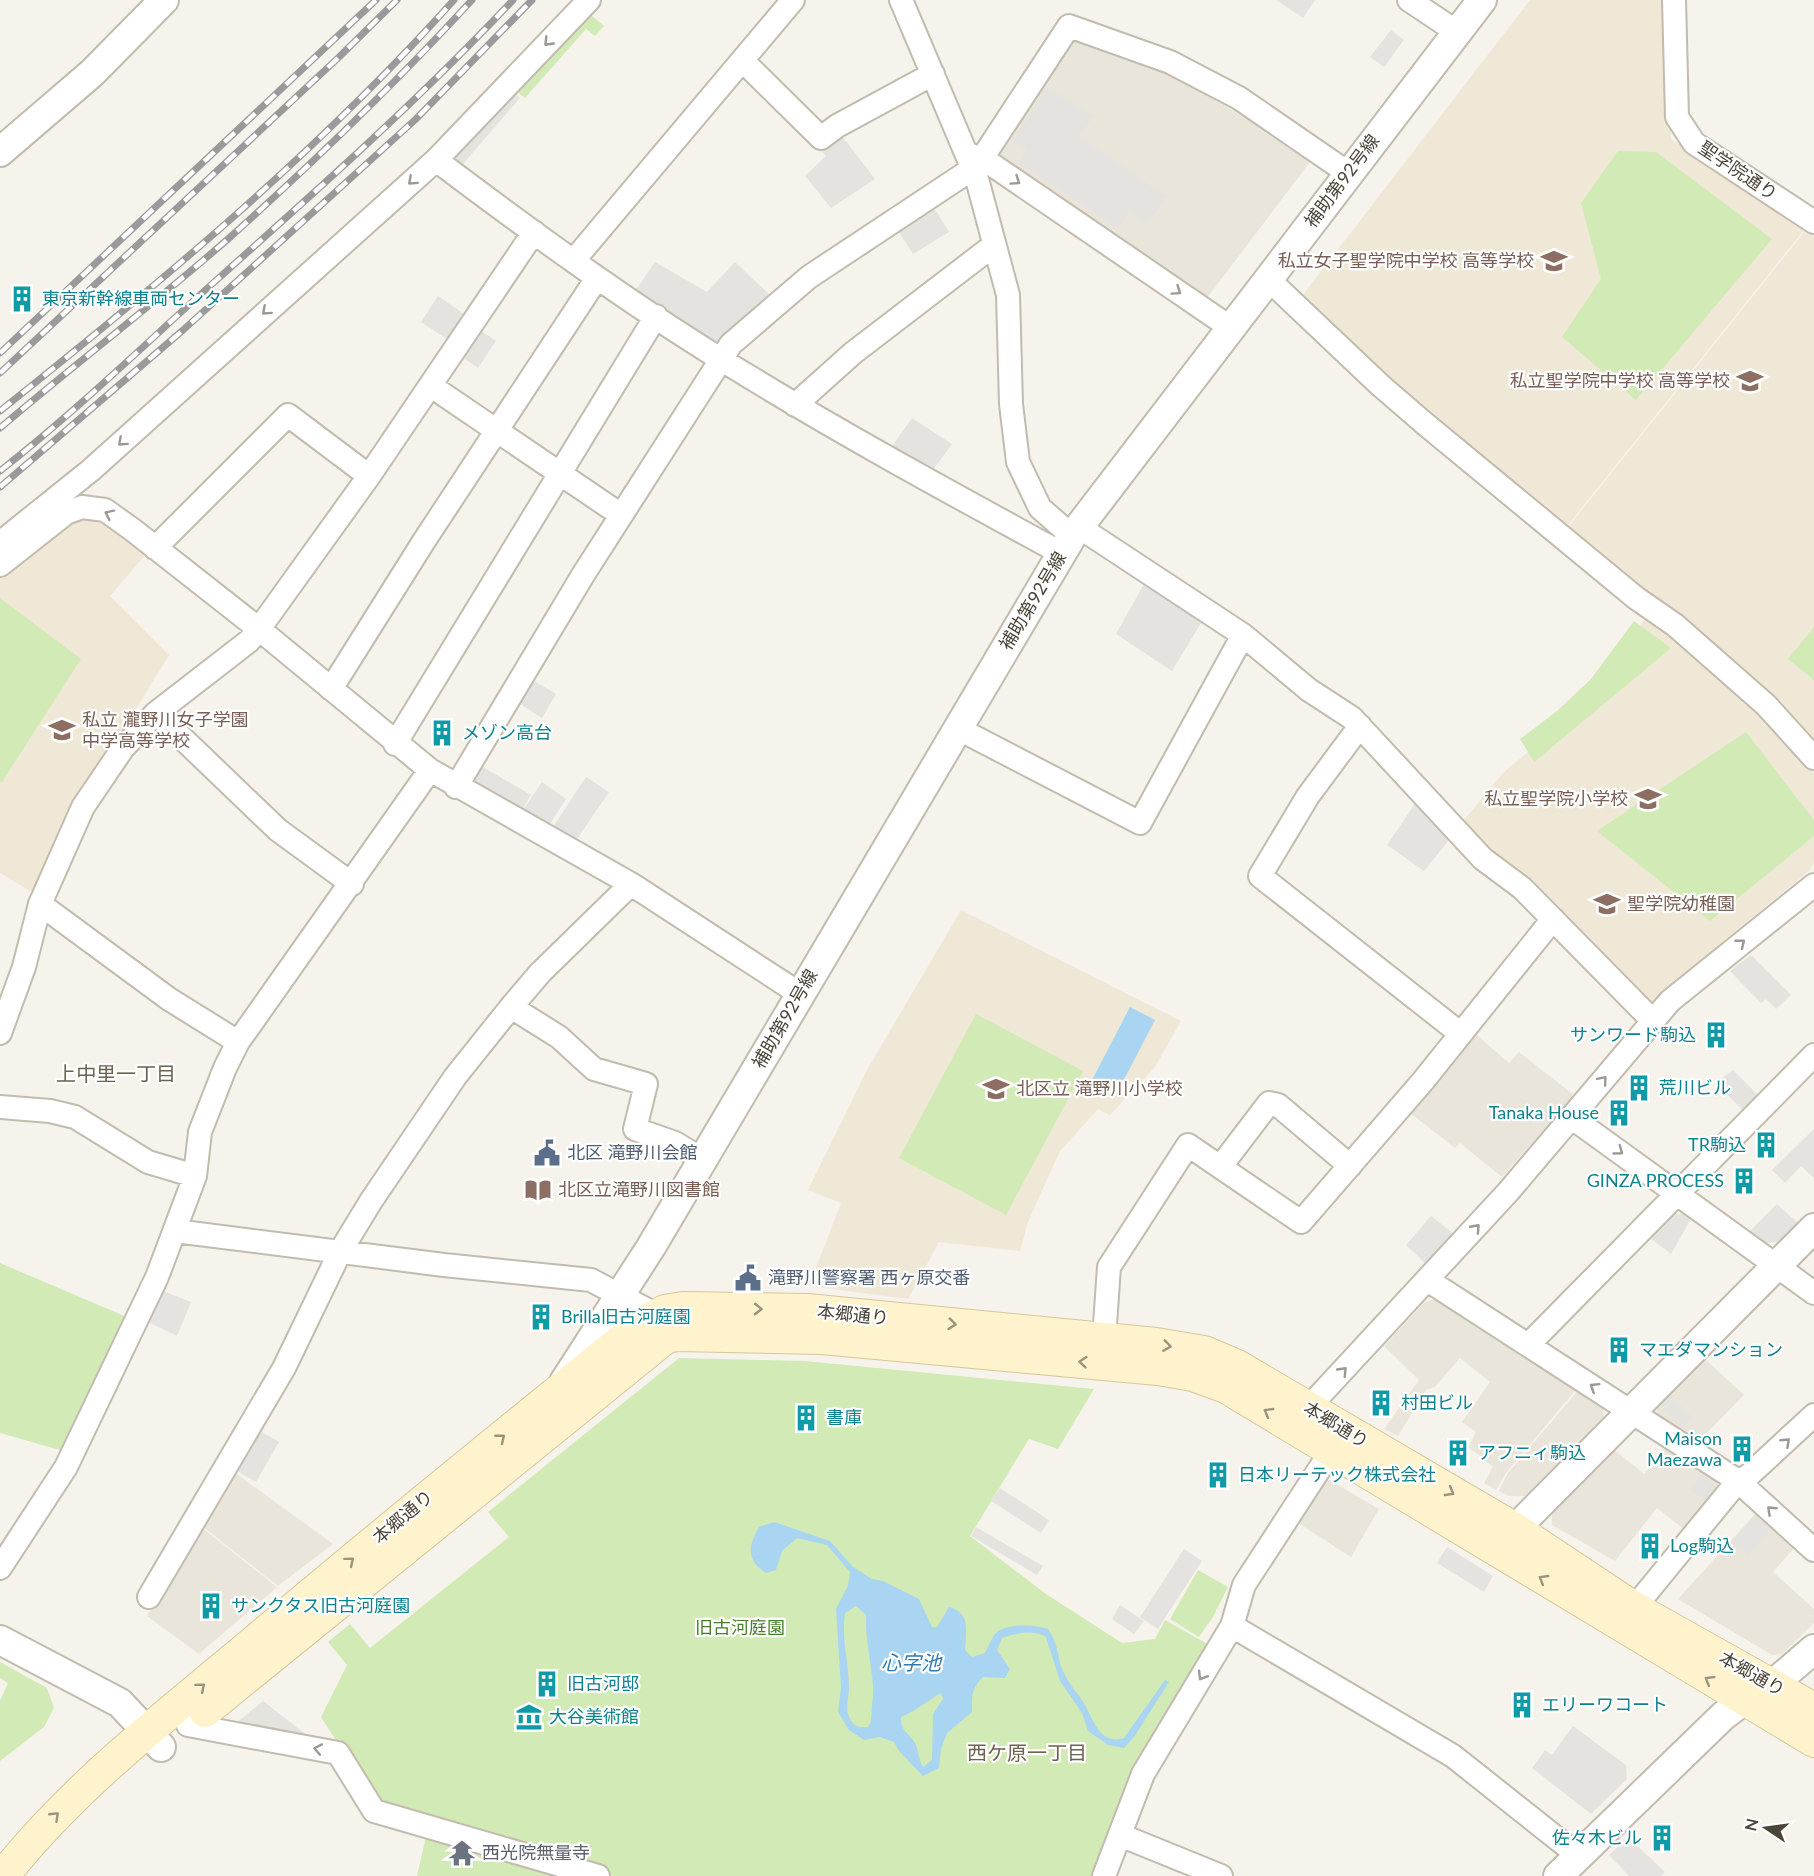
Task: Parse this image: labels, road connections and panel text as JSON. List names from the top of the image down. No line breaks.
{"streets":{"main road":["本郷通り"],"street":["聖学院通り","補助第92号線"]},"crossings":[["補助第92号線","本郷通り"]],"districts":["上中里一丁目","西ケ原一丁目"],"water":["心字池"],"parks":["旧古河庭園"],"places":{"school or university":["私立女子聖学院中学校 高等学校","私立聖学院中学校 高等学校","私立 瀧野川女子学園 中学高等学校","私立聖学院小学校","聖学院幼稚園","北区立 滝野川小学校"],"building":["東京新幹線車両センター","メゾン高台","サンワード駒込","荒川ビル","Tanaka House","TR駒込","GINZA PROCESS","Brilla旧古河庭園","マエダマンション","村田ビル","書庫","Maison Maezawa","アフニィ駒込","日本リーテック株式会社","Log駒込","サンクタス旧古河庭園","旧古河邸","エリーワコート","佐々木ビル"],"public building":["北区 滝野川会館","滝野川警察署 西ヶ原交番"],"library":["北区立滝野川図書館"],"museum":["大谷美術館"],"temple":["西光院無量寺"]},"north":"left"}
